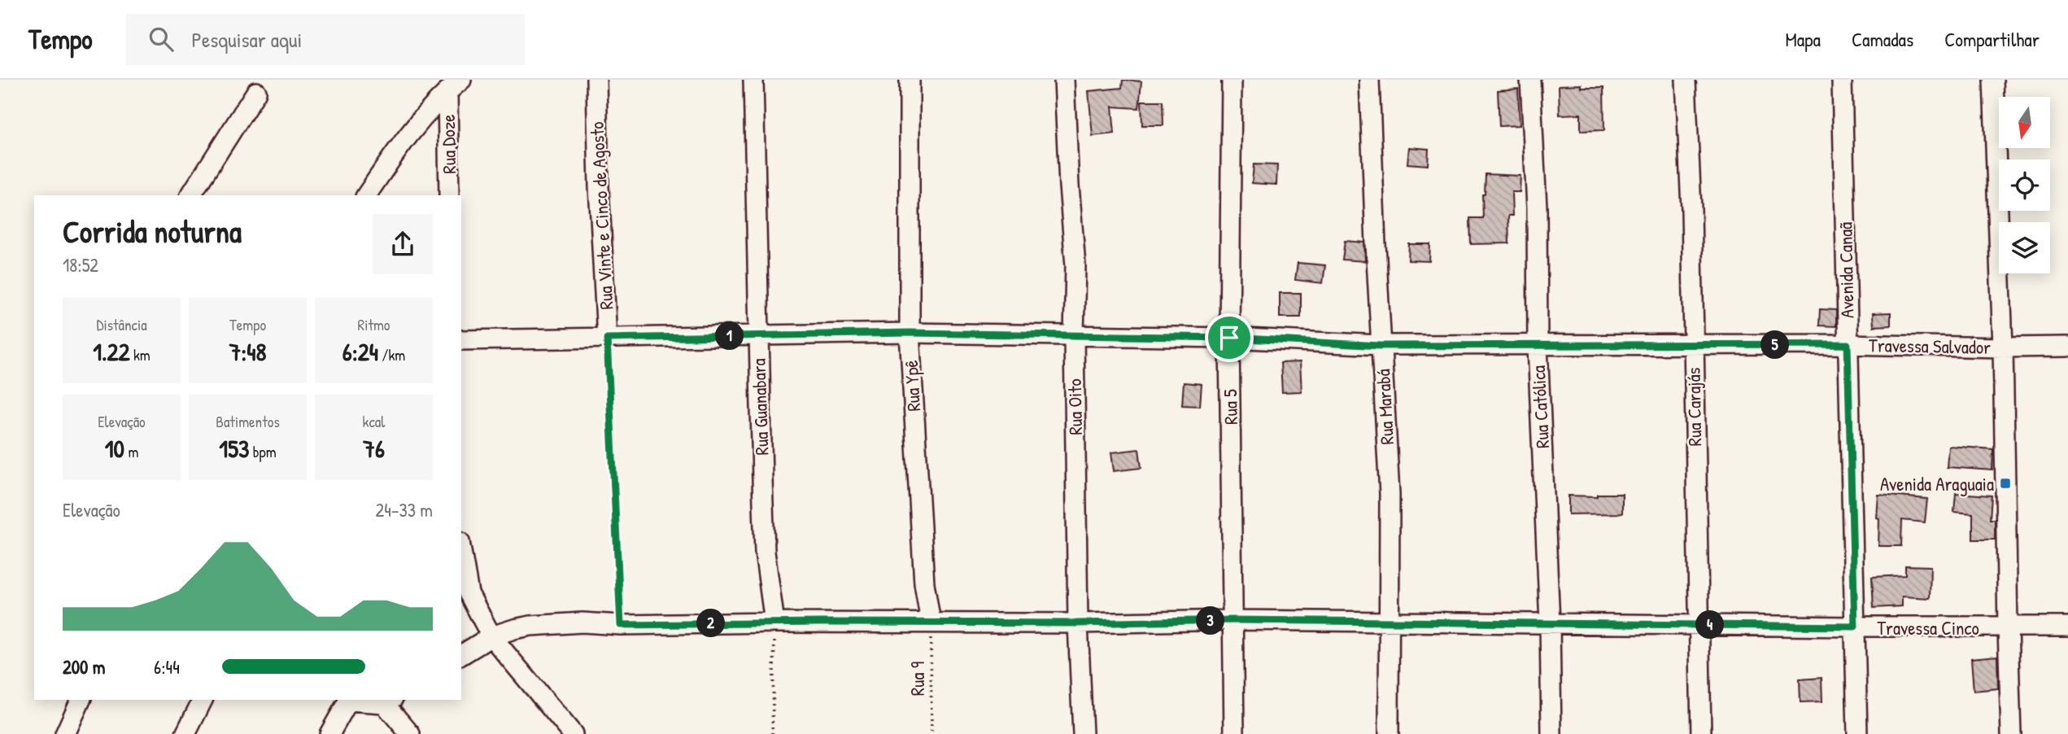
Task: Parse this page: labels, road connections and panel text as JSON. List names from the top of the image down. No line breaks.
{"streets":{"street":["Rua Doze","Rua Vinte e Cinco de Agosto","Avenida Canaã","Travessa Salvador","Rua Ypê","Rua Guanabara","Rua Oito","Rua 5","Rua Marabá","Rua Católica","Rua Carajás","Travessa Cinco"],"path":["Rua 9"]},"crossings":[["Rua Vinte e Cinco de Agosto","Travessa Salvador"],["Avenida Canaã","Travessa Salvador"],["Avenida Canaã","Travessa Cinco"],["Travessa Salvador","Rua Ypê"],["Travessa Salvador","Rua Guanabara"],["Travessa Salvador","Rua Oito"],["Travessa Salvador","Rua 5"],["Travessa Salvador","Rua Marabá"],["Travessa Salvador","Rua Católica"],["Travessa Salvador","Rua Carajás"],["Rua Ypê","Travessa Cinco"],["Rua Ypê","Rua 9"],["Rua Guanabara","Travessa Cinco"],["Rua Oito","Travessa Cinco"],["Rua 5","Travessa Cinco"],["Rua Marabá","Travessa Cinco"],["Rua Católica","Travessa Cinco"],["Rua Carajás","Travessa Cinco"],["Travessa Cinco","Rua 9"]],"places":{"transit":["Avenida Araguaia"]},"north":"bottom","page":{"header":"Tempo","search":"Pesquisar aqui","nav":["Mapa","Camadas","Compartilhar"],"heading":["Corrida noturna","18:52"],"stats":[["Distância","1.22 km"],["Tempo","7:48"],["Ritmo","6:24 /km"],["Elevação","10 m"],["Batimentos","153 bpm"],["kcal","76"]],"pins":["1","5","3","2","4"],"chart":["Elevação","24–33 m"],"list":[{"name":"200 m","note":"6:44"}]}}
